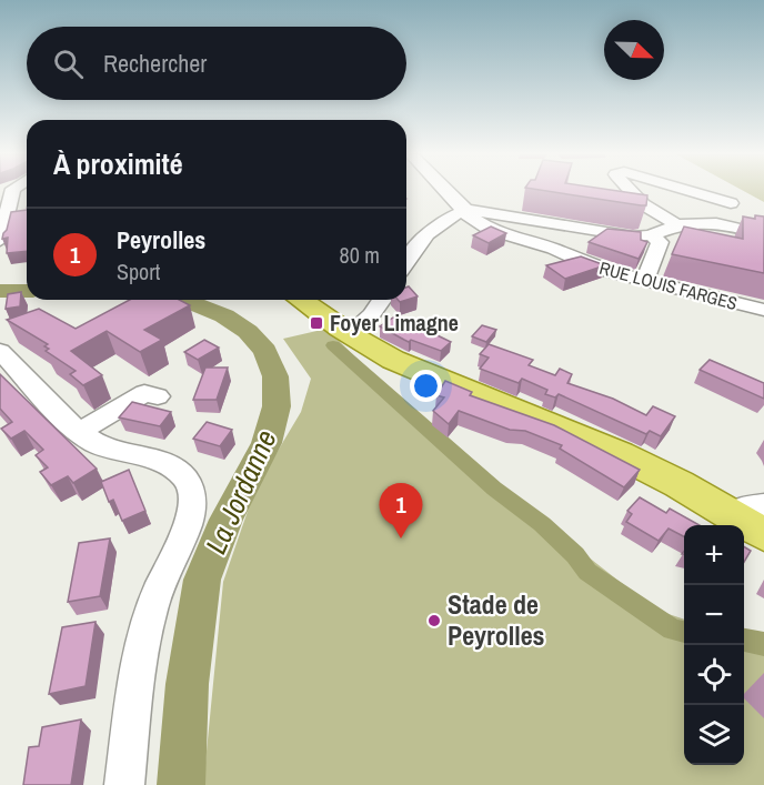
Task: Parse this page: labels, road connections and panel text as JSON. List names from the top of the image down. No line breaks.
{"streets":{"street":["RUE LOUIS FARGES"]},"water":["La Jordanne"],"places":{"transit":["Foyer Limagne"],"other":["Stade de Peyrolles"]},"north":"bottom right","page":{"search":"Rechercher","heading":"À proximité","list":[{"mark":"1","name":"Peyrolles","note":"Sport","value":"80 m"}],"pins":"1","map_buttons":["+","−"]}}
